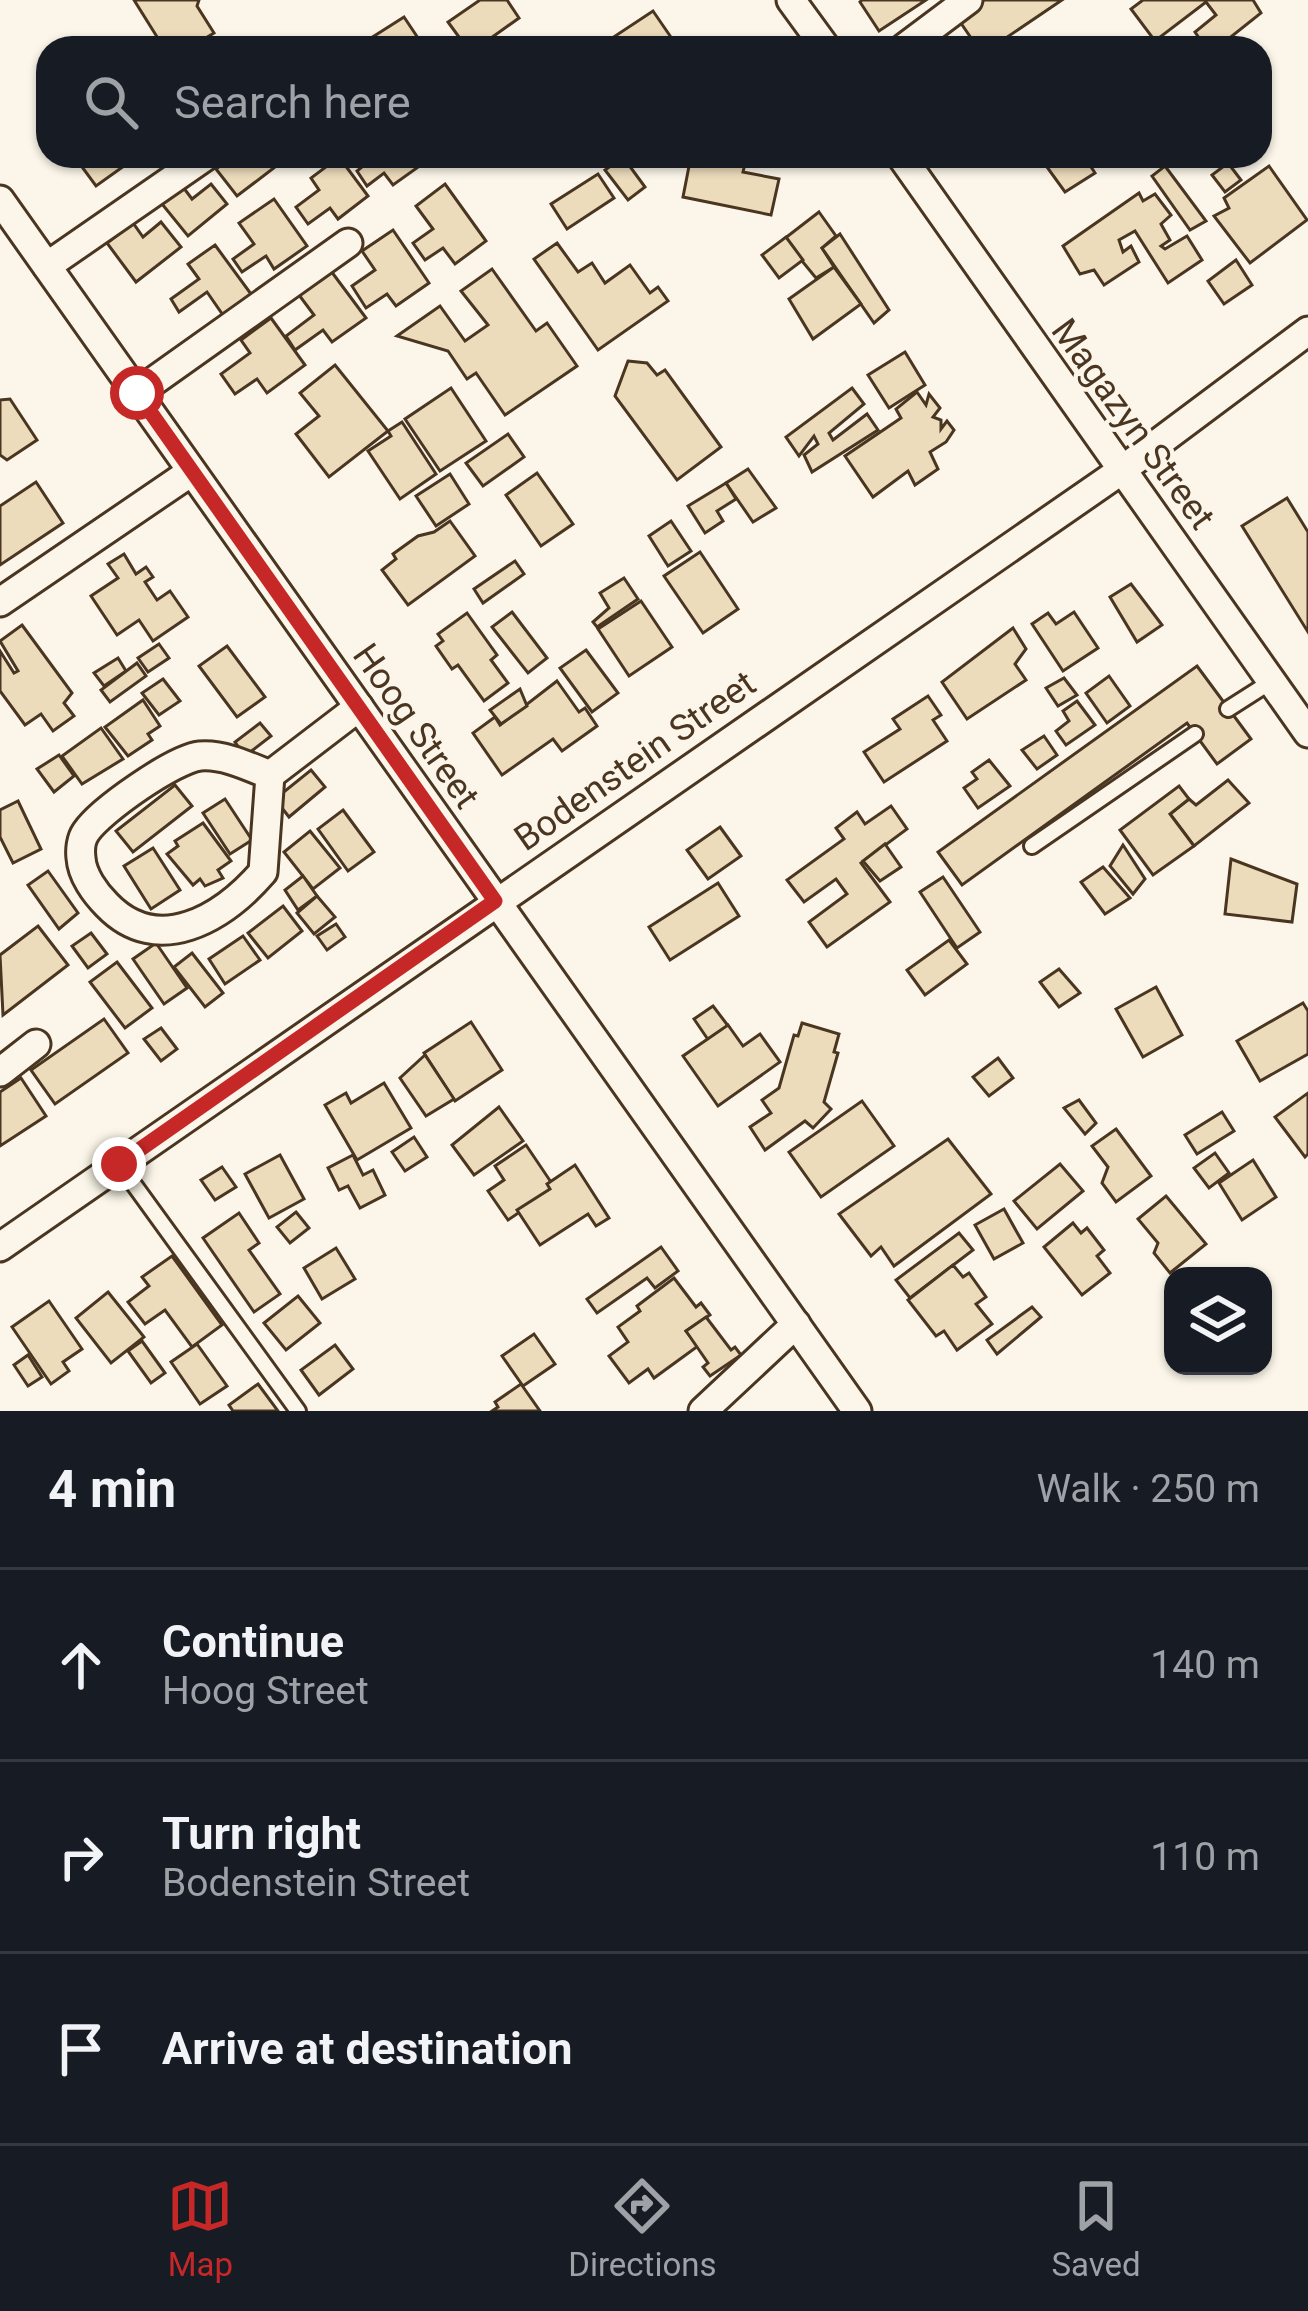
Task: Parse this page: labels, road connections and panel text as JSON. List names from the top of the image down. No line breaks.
{"streets":{"street":["Magazyn Street","Hoog Street","Bodenstein Street"]},"crossings":[["Magazyn Street","Bodenstein Street"],["Hoog Street","Bodenstein Street"]],"page":{"search":"Search here","heading":["4 min","Walk · 250 m"],"list":[["Continue","Hoog Street","140 m"],["Turn right","Bodenstein Street","110 m"],"Arrive at destination"],"nav":["Map","Directions","Saved"]}}
